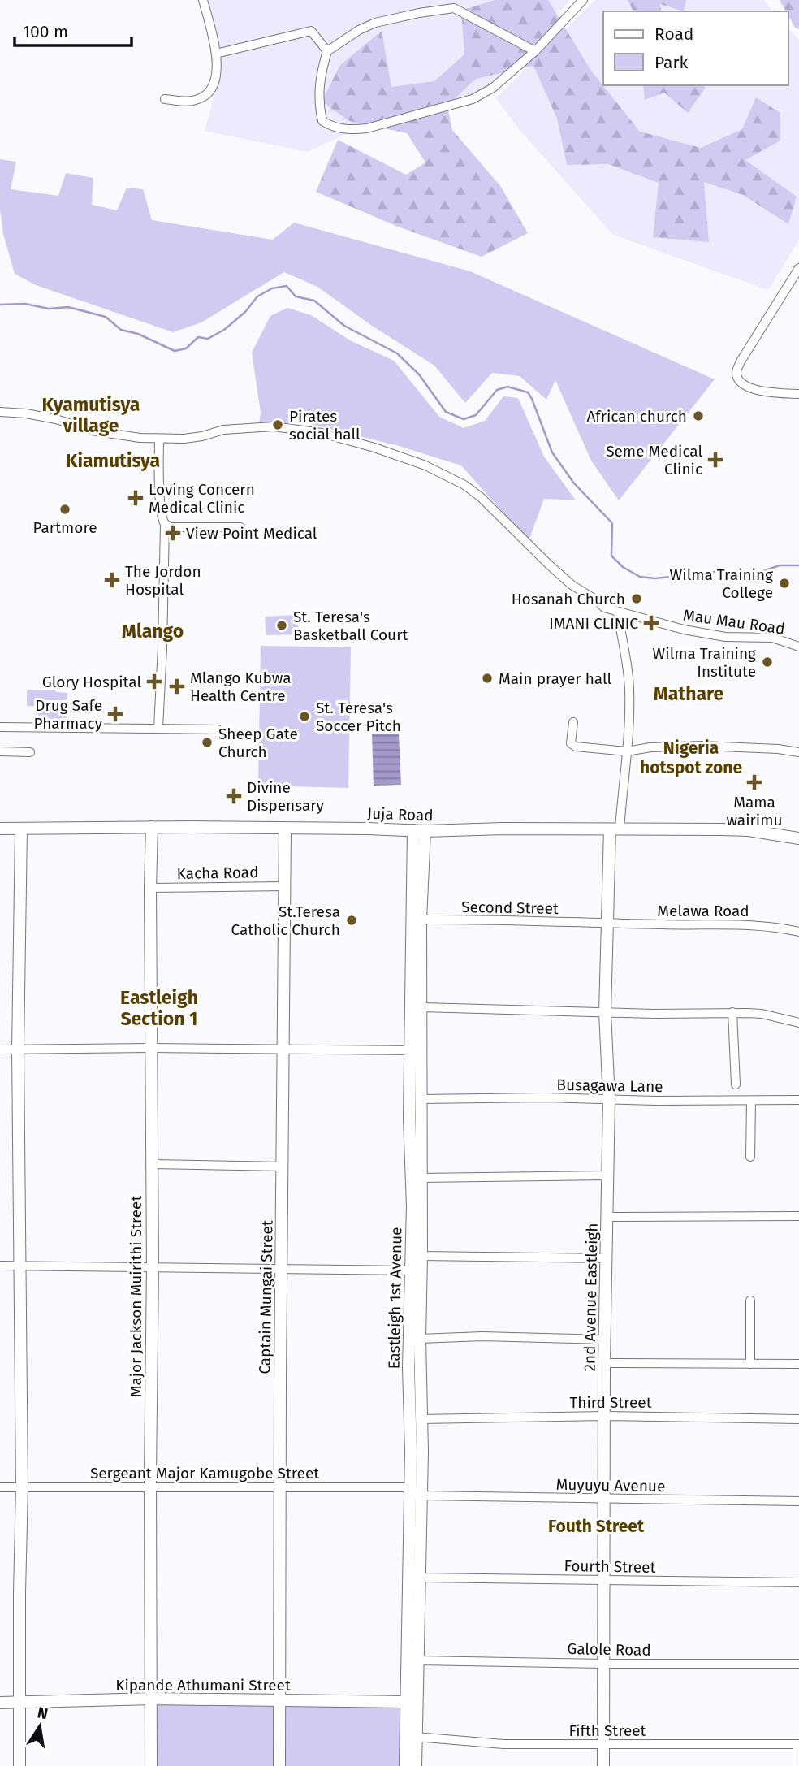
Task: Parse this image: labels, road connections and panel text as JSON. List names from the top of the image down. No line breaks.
{"streets":{"street":["Mau Mau Road","Juja Road","Kacha Road","Second Street","Melawa Road","Busagawa Lane","Major Jackson Muirithi Street","Captain Mungai Street","2nd Avenue Eastleigh","Eastleigh 1st Avenue","Third Street","Sergeant Major Kamugobe Street","Muyuyu Avenue","Fourth Street","Galole Road","Kipande Athumani Street","Fifth Street"]},"crossings":[["Juja Road","Major Jackson Muirithi Street"],["Juja Road","Captain Mungai Street"],["Juja Road","2nd Avenue Eastleigh"],["Juja Road","Eastleigh 1st Avenue"],["Kacha Road","Major Jackson Muirithi Street"],["Kacha Road","Captain Mungai Street"],["Second Street","Melawa Road"],["Second Street","2nd Avenue Eastleigh"],["Second Street","Eastleigh 1st Avenue"],["Melawa Road","2nd Avenue Eastleigh"],["Busagawa Lane","2nd Avenue Eastleigh"],["Busagawa Lane","Eastleigh 1st Avenue"],["Major Jackson Muirithi Street","Sergeant Major Kamugobe Street"],["Major Jackson Muirithi Street","Kipande Athumani Street"],["Captain Mungai Street","Sergeant Major Kamugobe Street"],["Captain Mungai Street","Kipande Athumani Street"],["2nd Avenue Eastleigh","Third Street"],["2nd Avenue Eastleigh","Muyuyu Avenue"],["2nd Avenue Eastleigh","Fourth Street"],["2nd Avenue Eastleigh","Galole Road"],["2nd Avenue Eastleigh","Fifth Street"],["Eastleigh 1st Avenue","Third Street"],["Eastleigh 1st Avenue","Sergeant Major Kamugobe Street"],["Eastleigh 1st Avenue","Muyuyu Avenue"],["Eastleigh 1st Avenue","Fourth Street"],["Eastleigh 1st Avenue","Galole Road"],["Eastleigh 1st Avenue","Kipande Athumani Street"],["Eastleigh 1st Avenue","Fifth Street"]],"districts":["Kyamutisya village","Kiamutisya","Mlango","Mathare","Nigeria hotspot zone","Eastleigh Section 1","Fouth Street"],"places":{"other":["African church","Pirates social hall","Partmore","Wilma Training College","Hosanah Church","St. Teresa's Basketball Court","Wilma Training Institute","Main prayer hall","St. Teresa's Soccer Pitch","Sheep Gate Church","St.Teresa Catholic Church"],"health":["Seme Medical Clinic","Loving Concern Medical Clinic","View Point Medical","The Jordon Hospital","IMANI CLINIC","Glory Hospital","Mlango Kubwa Health Centre","Drug Safe Pharmacy","Mama wairimu","Divine Dispensary"]},"legend":["Road","Park"],"scale_bar":"100 m","north":"top"}
